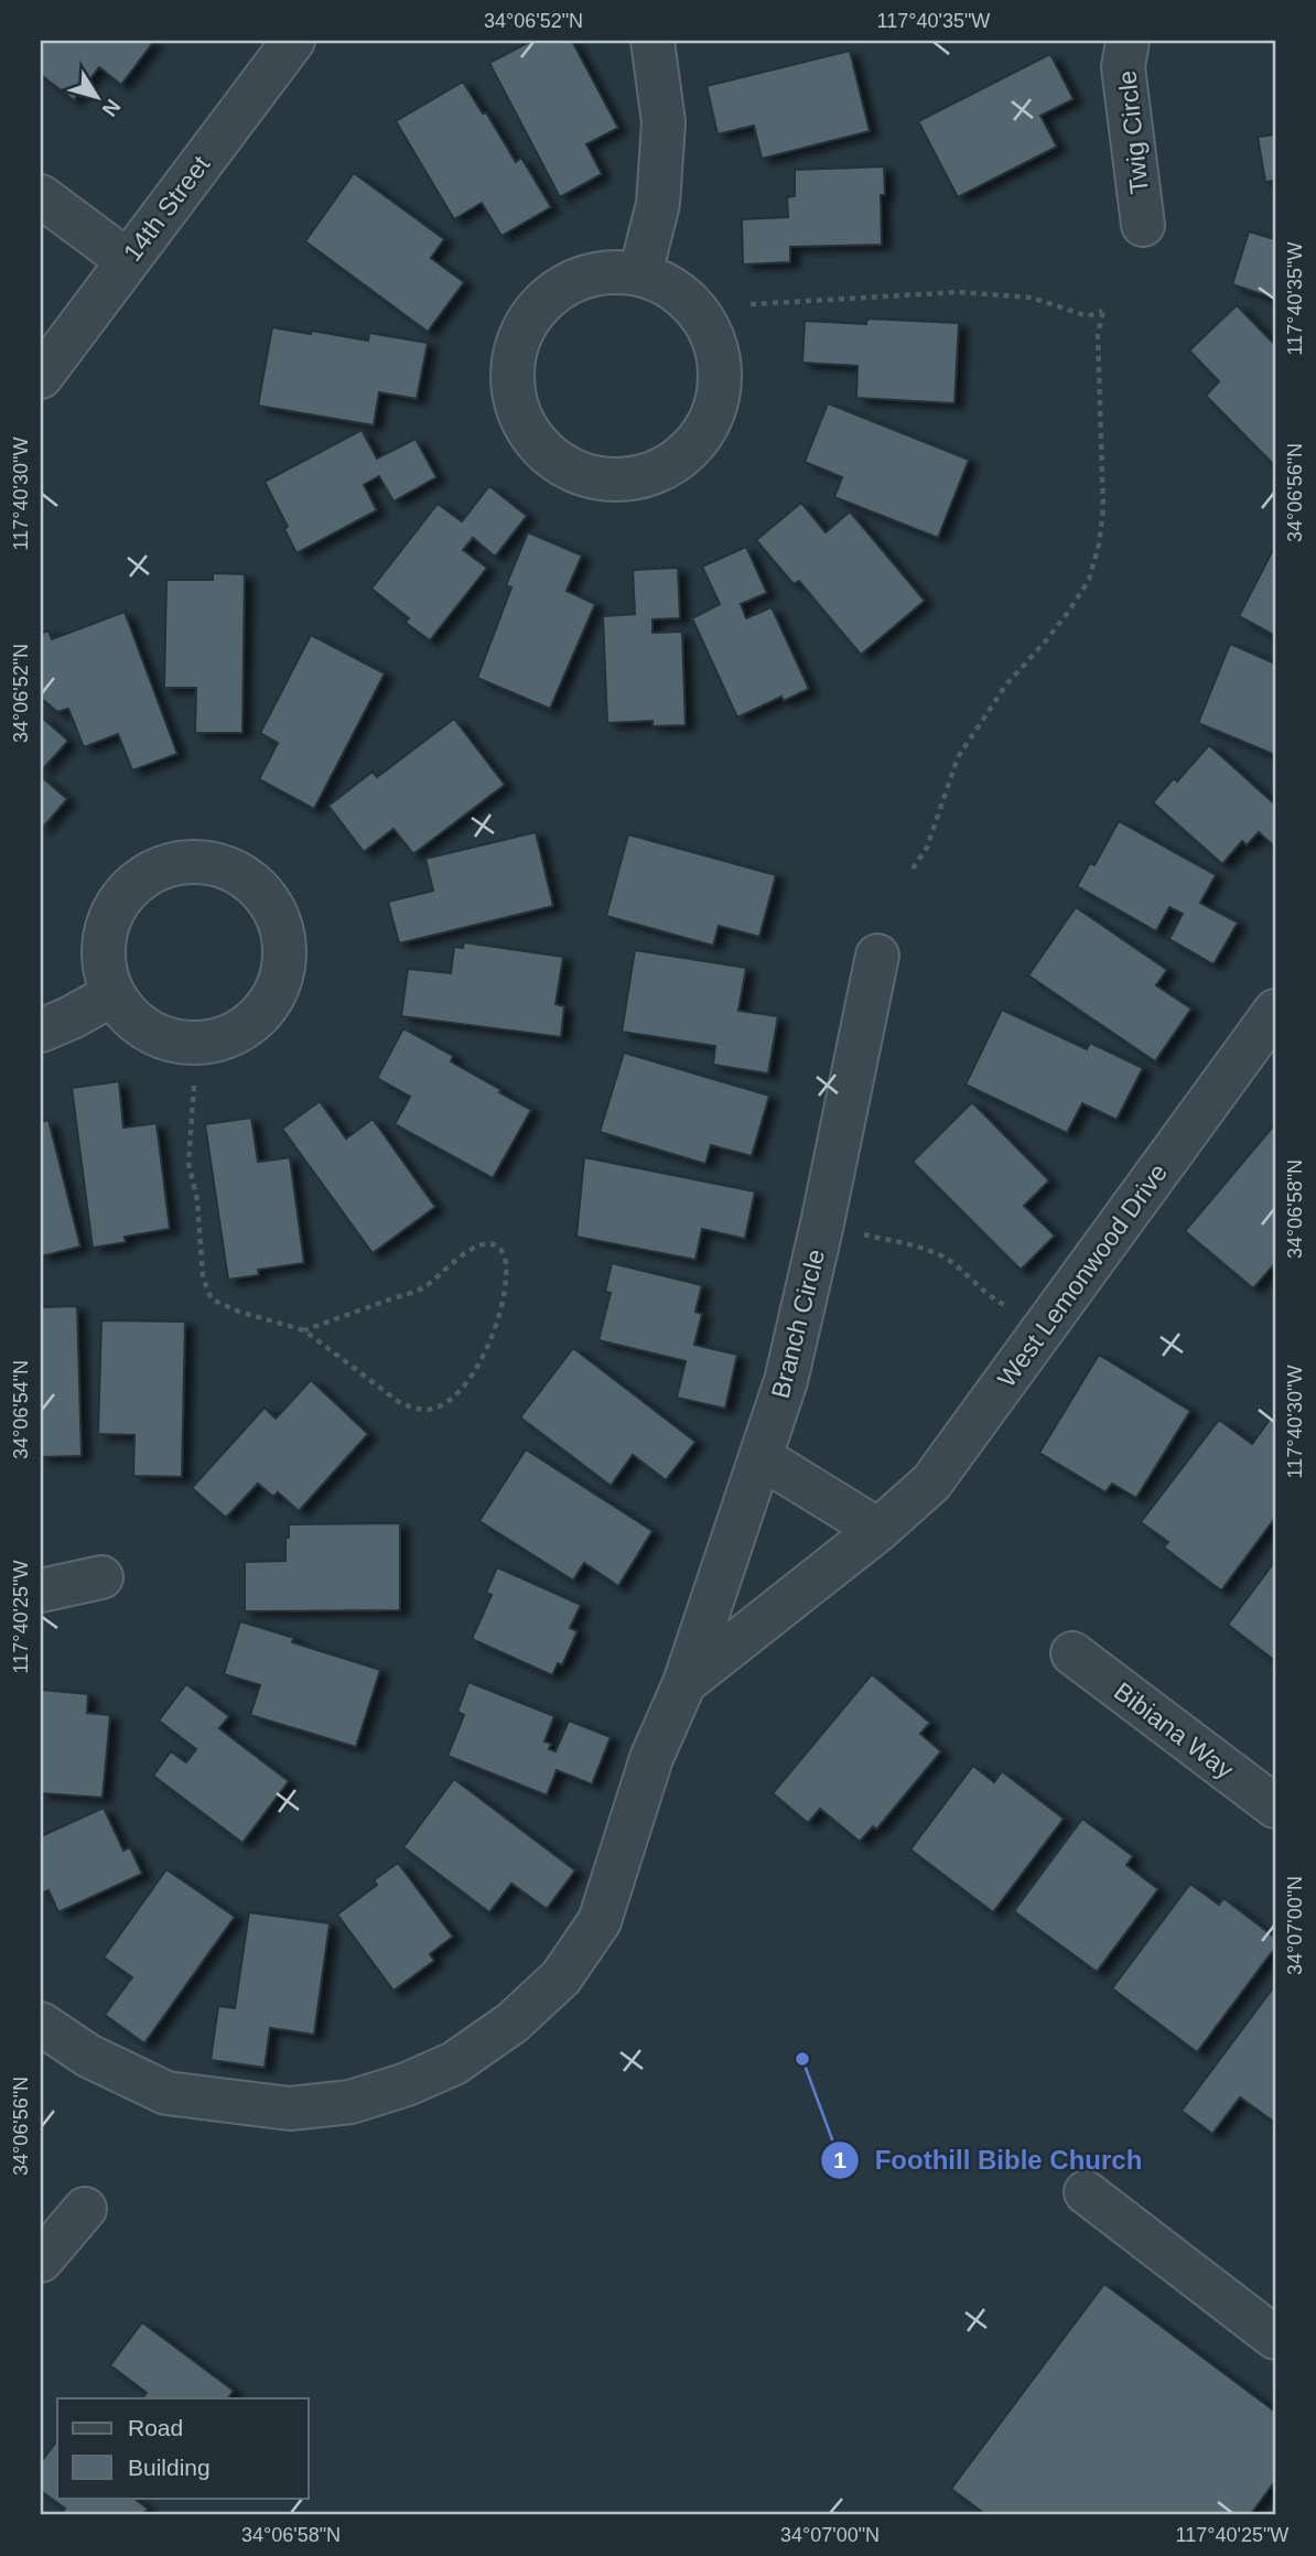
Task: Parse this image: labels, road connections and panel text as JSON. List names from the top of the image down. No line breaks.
{"streets":{"street":["Twig Circle","14th Street","West Lemonwood Drive","Branch Circle","Bibiana Way"]},"crossings":[["West Lemonwood Drive","Branch Circle"]],"places":["Foothill Bible Church"],"legend":["Road","Building"],"north":"bottom right","coordinates":["34°06'52\"N","117°40'35\"W","34°06'56\"N","117°40'30\"W","34°06'58\"N","34°06'54\"N","117°40'25\"W","34°07'00\"N"]}
